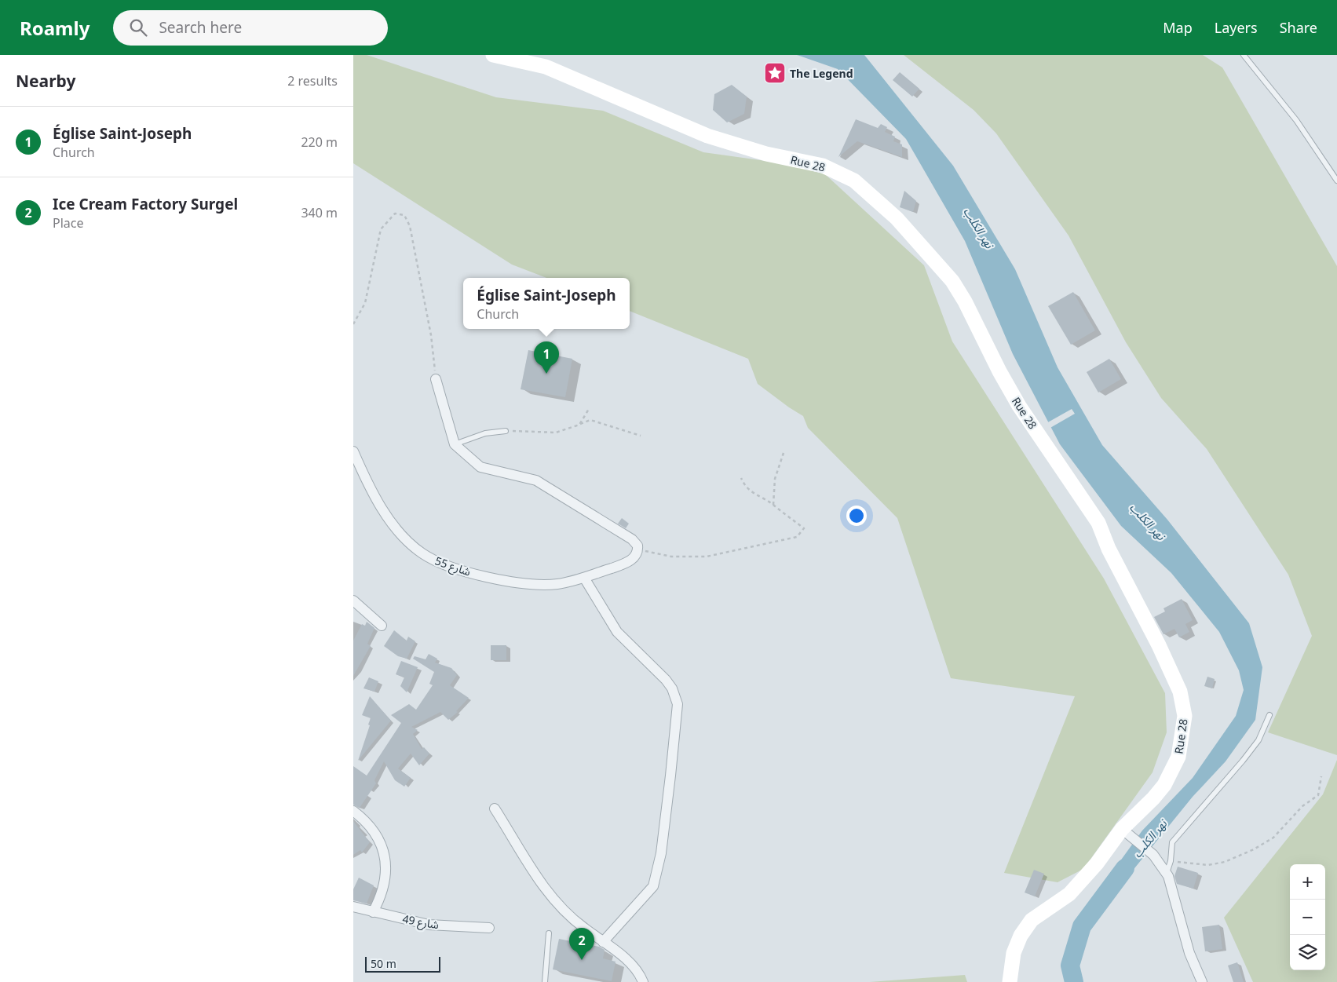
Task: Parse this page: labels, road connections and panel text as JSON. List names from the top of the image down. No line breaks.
{"streets":{"street":["Rue 28","شارع 55","شارع 49"]},"water":["نهر الكلب"],"places":{"place":["The Legend"]},"scale_bar":"50 m","page":{"header":"Roamly","search":"Search here","nav":["Map","Layers","Share"],"heading":["Nearby","2 results"],"list":[{"mark":"1","name":"Église Saint-Joseph","note":"Church","value":"220 m"},{"mark":"2","name":"Ice Cream Factory Surgel","note":"Place","value":"340 m"}],"popup":["Église Saint-Joseph","Church"],"pins":["1","2"],"map_buttons":["+","−"],"scale":"50 m"}}
